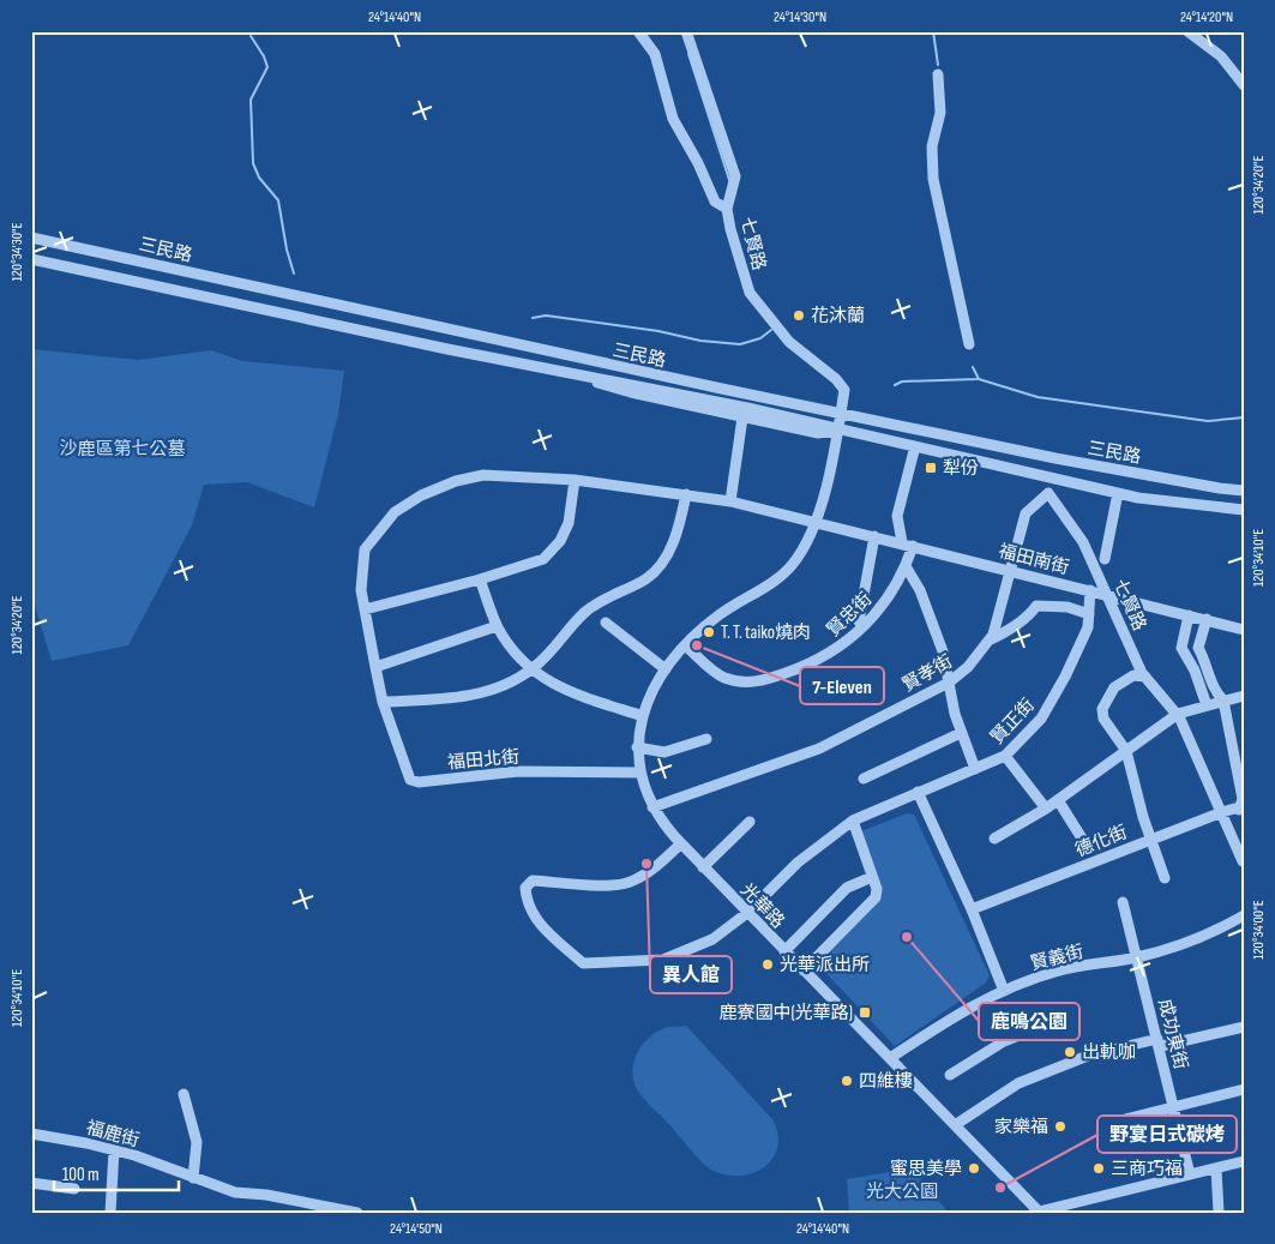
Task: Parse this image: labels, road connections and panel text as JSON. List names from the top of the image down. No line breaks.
{"streets":{"street":["七賢路","三民路","福田南街","賢忠街","賢孝街","賢正街","福田北街","德化街","光華路","賢義街","成功東街","福鹿街"]},"crossings":[["七賢路","三民路"],["七賢路","福田南街"],["七賢路","賢孝街"],["七賢路","德化街"],["七賢路","光華路"],["三民路","光華路"],["福田南街","賢忠街"],["福田南街","賢孝街"],["福田南街","賢正街"],["福田南街","福田北街"],["福田南街","光華路"],["賢忠街","光華路"],["賢孝街","光華路"],["賢正街","光華路"],["福田北街","光華路"],["光華路","賢義街"],["光華路","成功東街"],["賢義街","成功東街"]],"parks":["沙鹿區第七公墓","光大公園"],"places":{"other":["花沐蘭","T. T. taiko燒肉","7-Eleven","異人館","鹿鳴公園","光華派出所","出軌咖","四維樓","家樂福","蜜思美學","三商巧福","野宴日式碳烤"],"transit":["犁份","鹿寮國中(光華路)"]},"scale_bar":"100 m","coordinates":["24°14'40\"N","24°14'30\"N","24°14'20\"N","120°34'20\"E","120°34'30\"E","120°34'10\"E","120°34'00\"E","24°14'50\"N"]}
